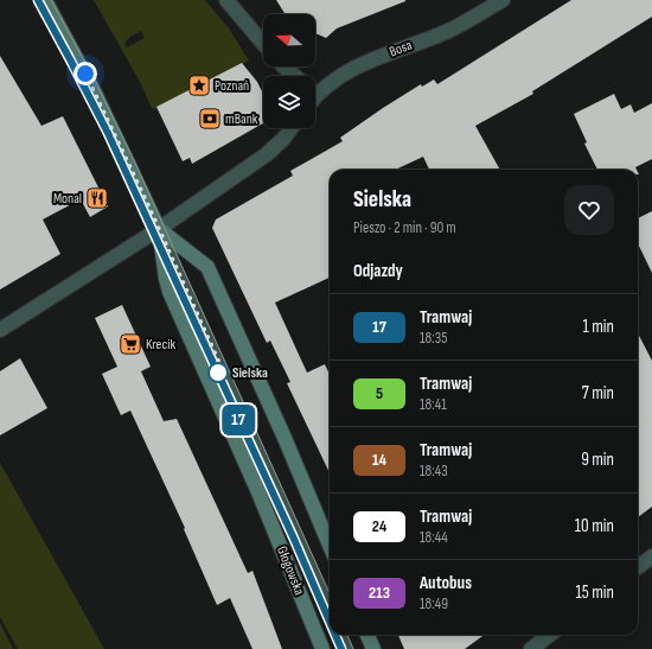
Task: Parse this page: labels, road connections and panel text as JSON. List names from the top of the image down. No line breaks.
{"streets":{"street":["Bosa","Głogowska"]},"places":{"place":["Poznań"],"bank":["mBank"],"restaurant":["Monal"],"supermarket":["Krecik"],"other":["Sielska"]},"lines":["tram line 17"],"north":"left","page":{"on_map":"17","heading":[["Sielska","Pieszo · 2 min · 90 m"],"Odjazdy"],"list":[{"mark":"17","name":"Tramwaj","note":"18:35","value":"1 min"},{"mark":"5","name":"Tramwaj","note":"18:41","value":"7 min"},{"mark":"14","name":"Tramwaj","note":"18:43","value":"9 min"},{"mark":"24","name":"Tramwaj","note":"18:44","value":"10 min"},{"mark":"213","name":"Autobus","note":"18:49","value":"15 min"}]}}
